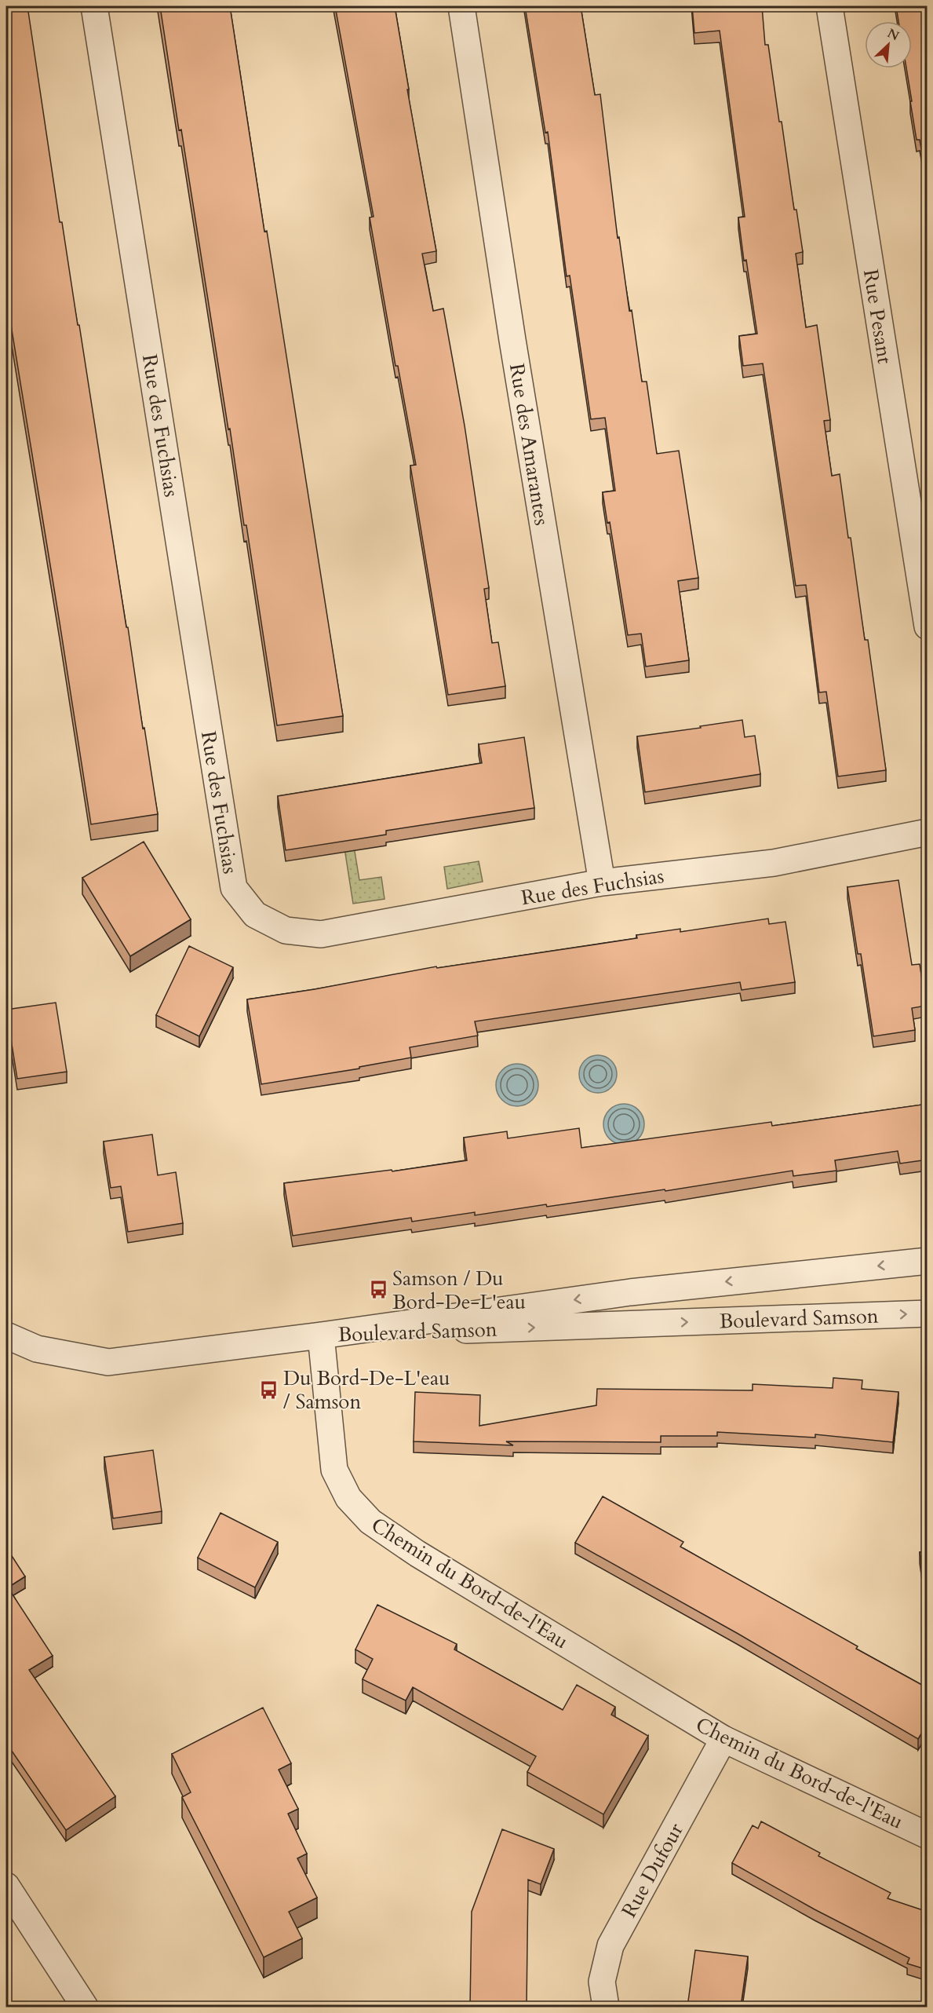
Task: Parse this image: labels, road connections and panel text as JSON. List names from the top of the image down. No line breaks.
{"streets":{"street":["Rue Pesant","Rue des Fuchsias","Rue des Amarantes","Boulevard Samson","Chemin du Bord-de-l'Eau","Rue Dufour"]},"crossings":[["Rue des Fuchsias","Rue des Amarantes"],["Boulevard Samson","Chemin du Bord-de-l'Eau"],["Chemin du Bord-de-l'Eau","Rue Dufour"]],"places":{"bus stop":["Samson / Du Bord-De-L'eau","Du Bord-De-L'eau / Samson"]},"north":"top right"}
